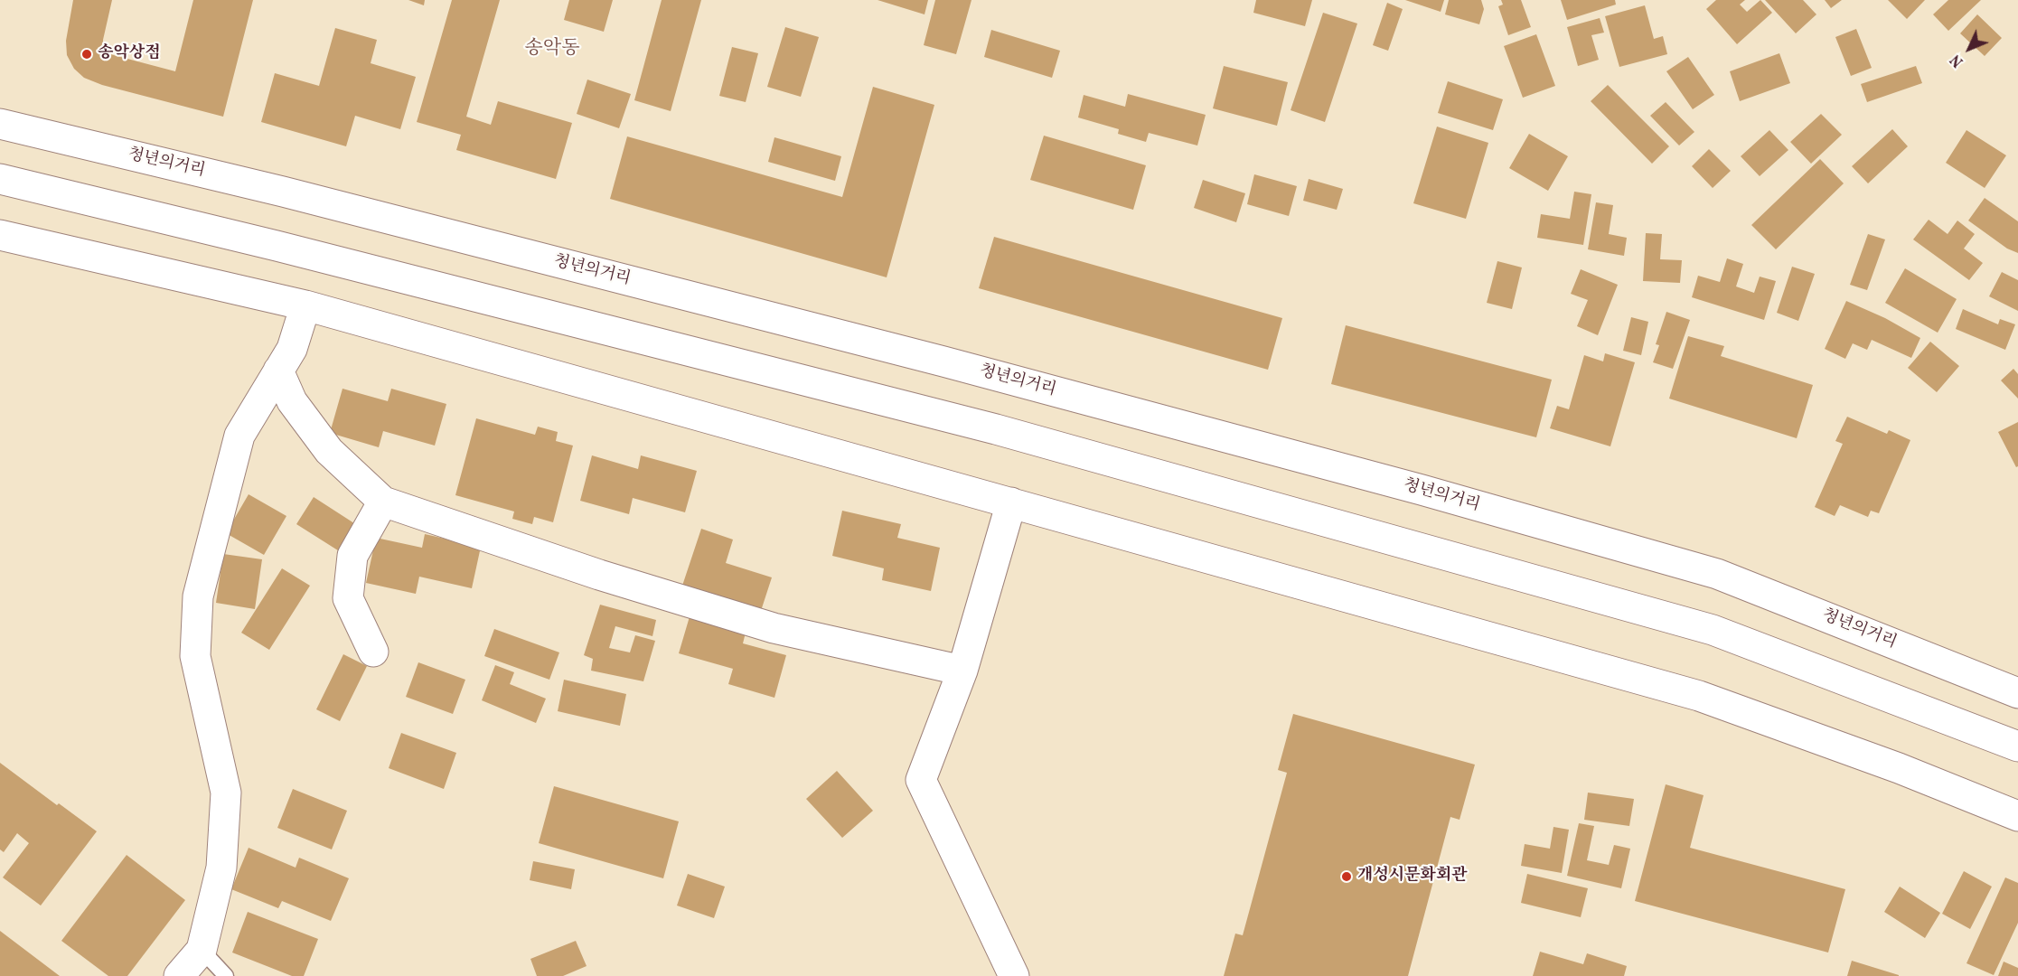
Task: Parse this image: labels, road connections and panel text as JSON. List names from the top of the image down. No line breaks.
{"streets":{"street":["청년의거리"]},"districts":["송악동"],"places":["송악상점","개성시문화회관"],"north":"bottom left"}
